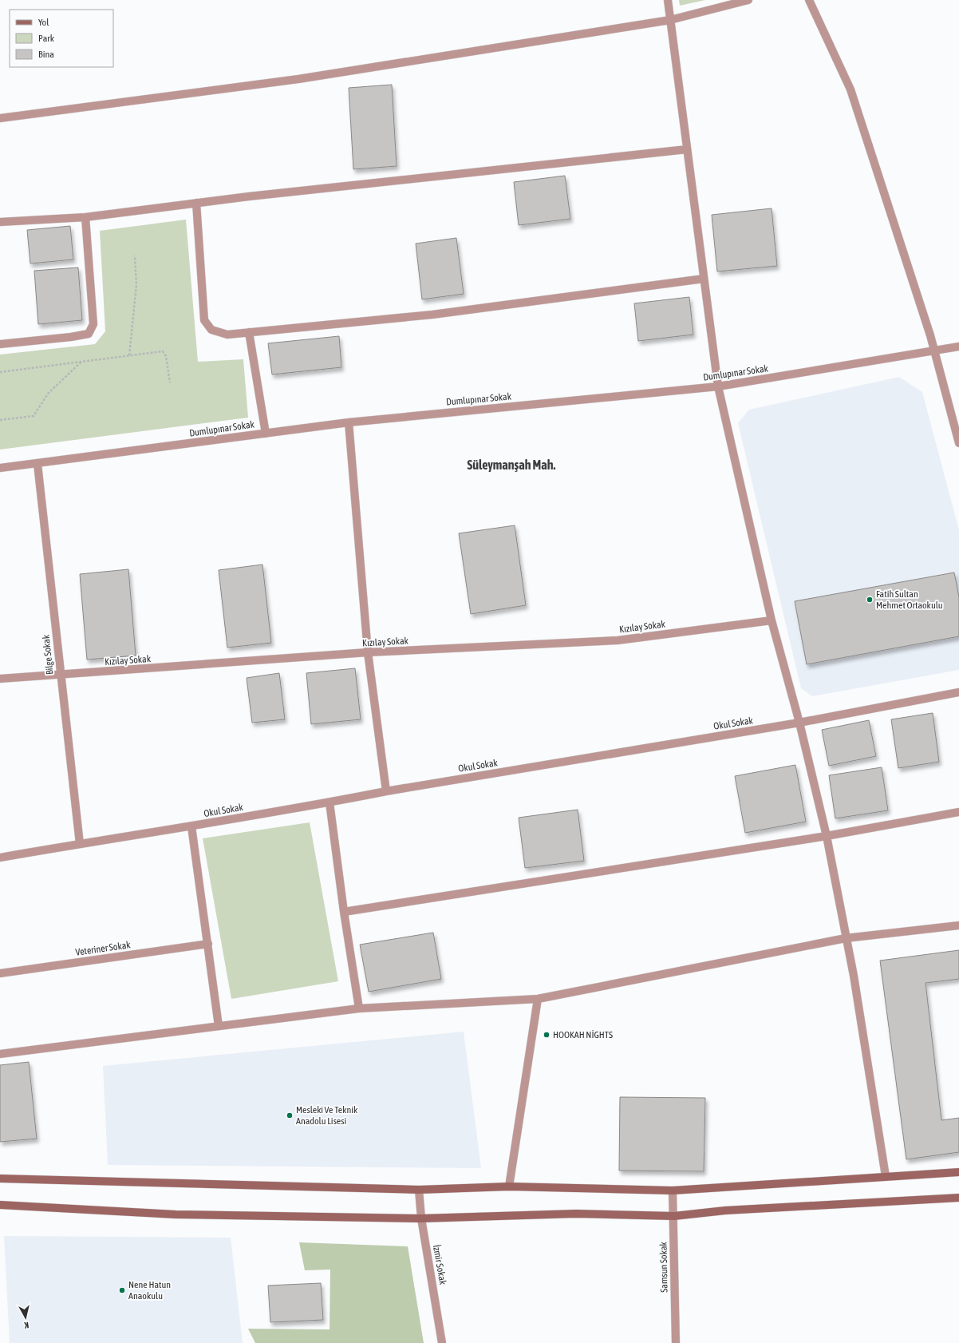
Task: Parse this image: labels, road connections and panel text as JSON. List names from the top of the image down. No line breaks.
{"streets":{"street":["Dumlupınar Sokak","Kızılay Sokak","Bilge Sokak","Okul Sokak","Veteriner Sokak","İzmir Sokak","Samsun Sokak"]},"crossings":[["Dumlupınar Sokak","Bilge Sokak"],["Kızılay Sokak","Bilge Sokak"],["Bilge Sokak","Okul Sokak"]],"districts":["Süleymanşah Mah."],"places":["Fatih Sultan Mehmet Ortaokulu","HOOKAH NİGHTS","Mesleki Ve Teknik Anadolu Lisesi","Nene Hatun Anaokulu"],"legend":["Yol","Park","Bina"],"north":"bottom"}
